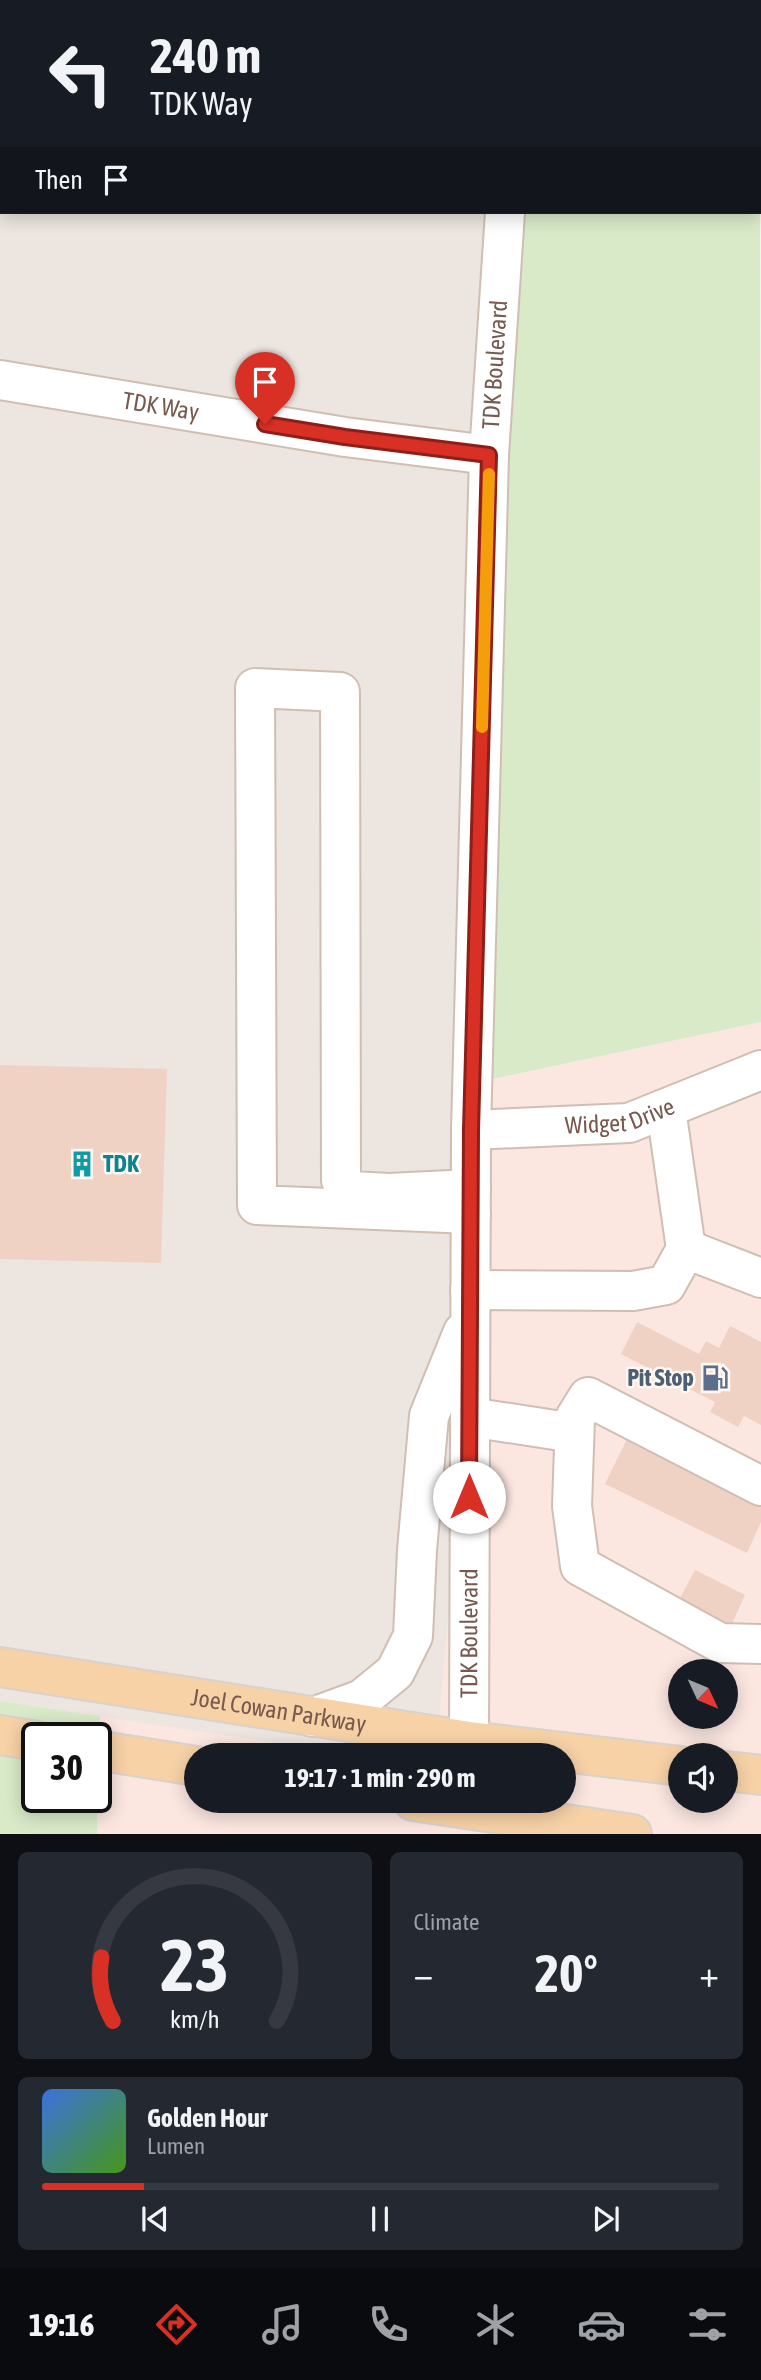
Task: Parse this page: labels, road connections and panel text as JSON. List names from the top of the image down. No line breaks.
{"streets":{"main road":["Joel Cowan Parkway"],"street":["TDK Boulevard","TDK Way","Widget Drive"]},"crossings":[["TDK Boulevard","TDK Way"],["TDK Boulevard","Widget Drive"],["TDK Boulevard","Joel Cowan Parkway"]],"places":{"building":["TDK"],"fuel station":["Pit Stop"]},"north":"bottom right","page":{"turn":["240 m","TDK Way"],"then":"Then","limit":"30","trip":"19:17 · 1 min · 290 m","tile":"Climate","heat":["−","20°","+"],"song":["Golden Hour","Lumen"],"tabs":"19:16","gauge":["23","km/h"]}}
